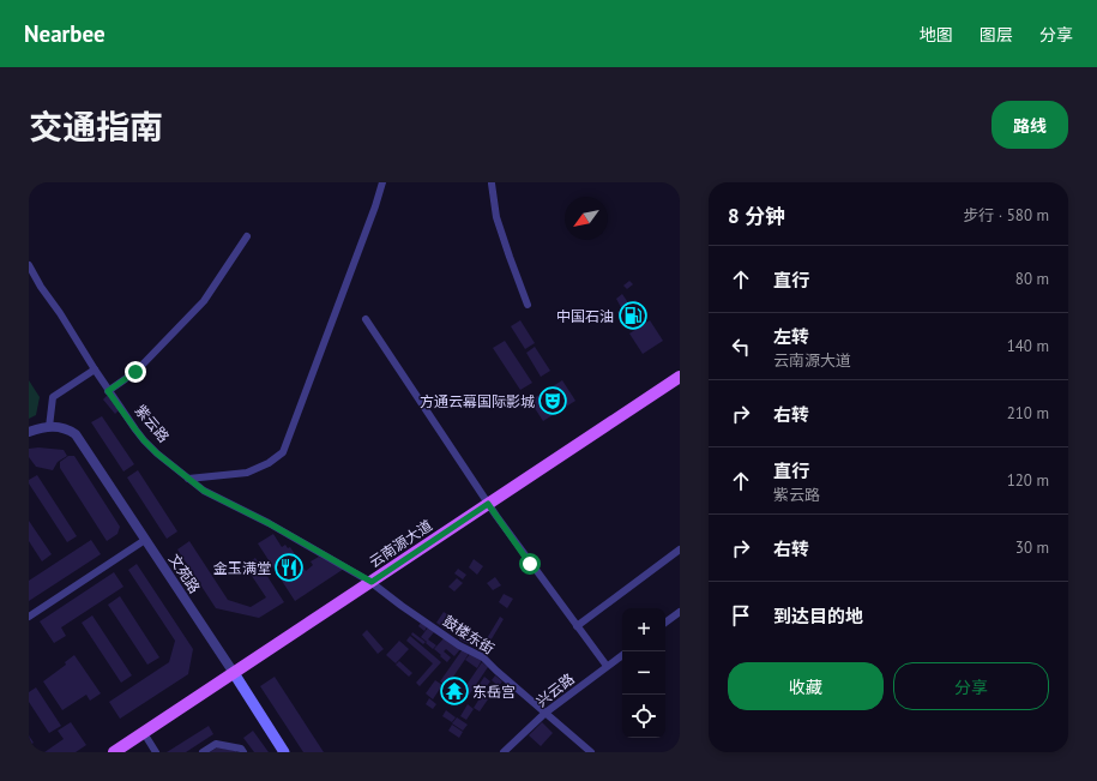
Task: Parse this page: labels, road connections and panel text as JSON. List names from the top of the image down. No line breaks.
{"streets":{"main road":["云南源大道","文苑路"],"street":["紫云路","鼓楼东街","兴云路"]},"crossings":[["紫云路","云南源大道"],["紫云路","鼓楼东街"],["云南源大道","文苑路"],["云南源大道","鼓楼东街"],["鼓楼东街","兴云路"]],"places":{"fuel station":["中国石油"],"theatre":["方通云幕国际影城"],"restaurant":["金玉满堂"],"temple":["东岳宫"]},"north":"bottom left","page":{"header":"Nearbee","nav":["地图","图层","分享"],"title":"交通指南","buttons":["路线",["收藏","分享"]],"heading":["8 分钟","步行 · 580 m"],"list":[["直行","80 m"],["左转","云南源大道","140 m"],["右转","210 m"],["直行","紫云路","120 m"],["右转","30 m"],"到达目的地"],"map_buttons":["+","−"]}}
